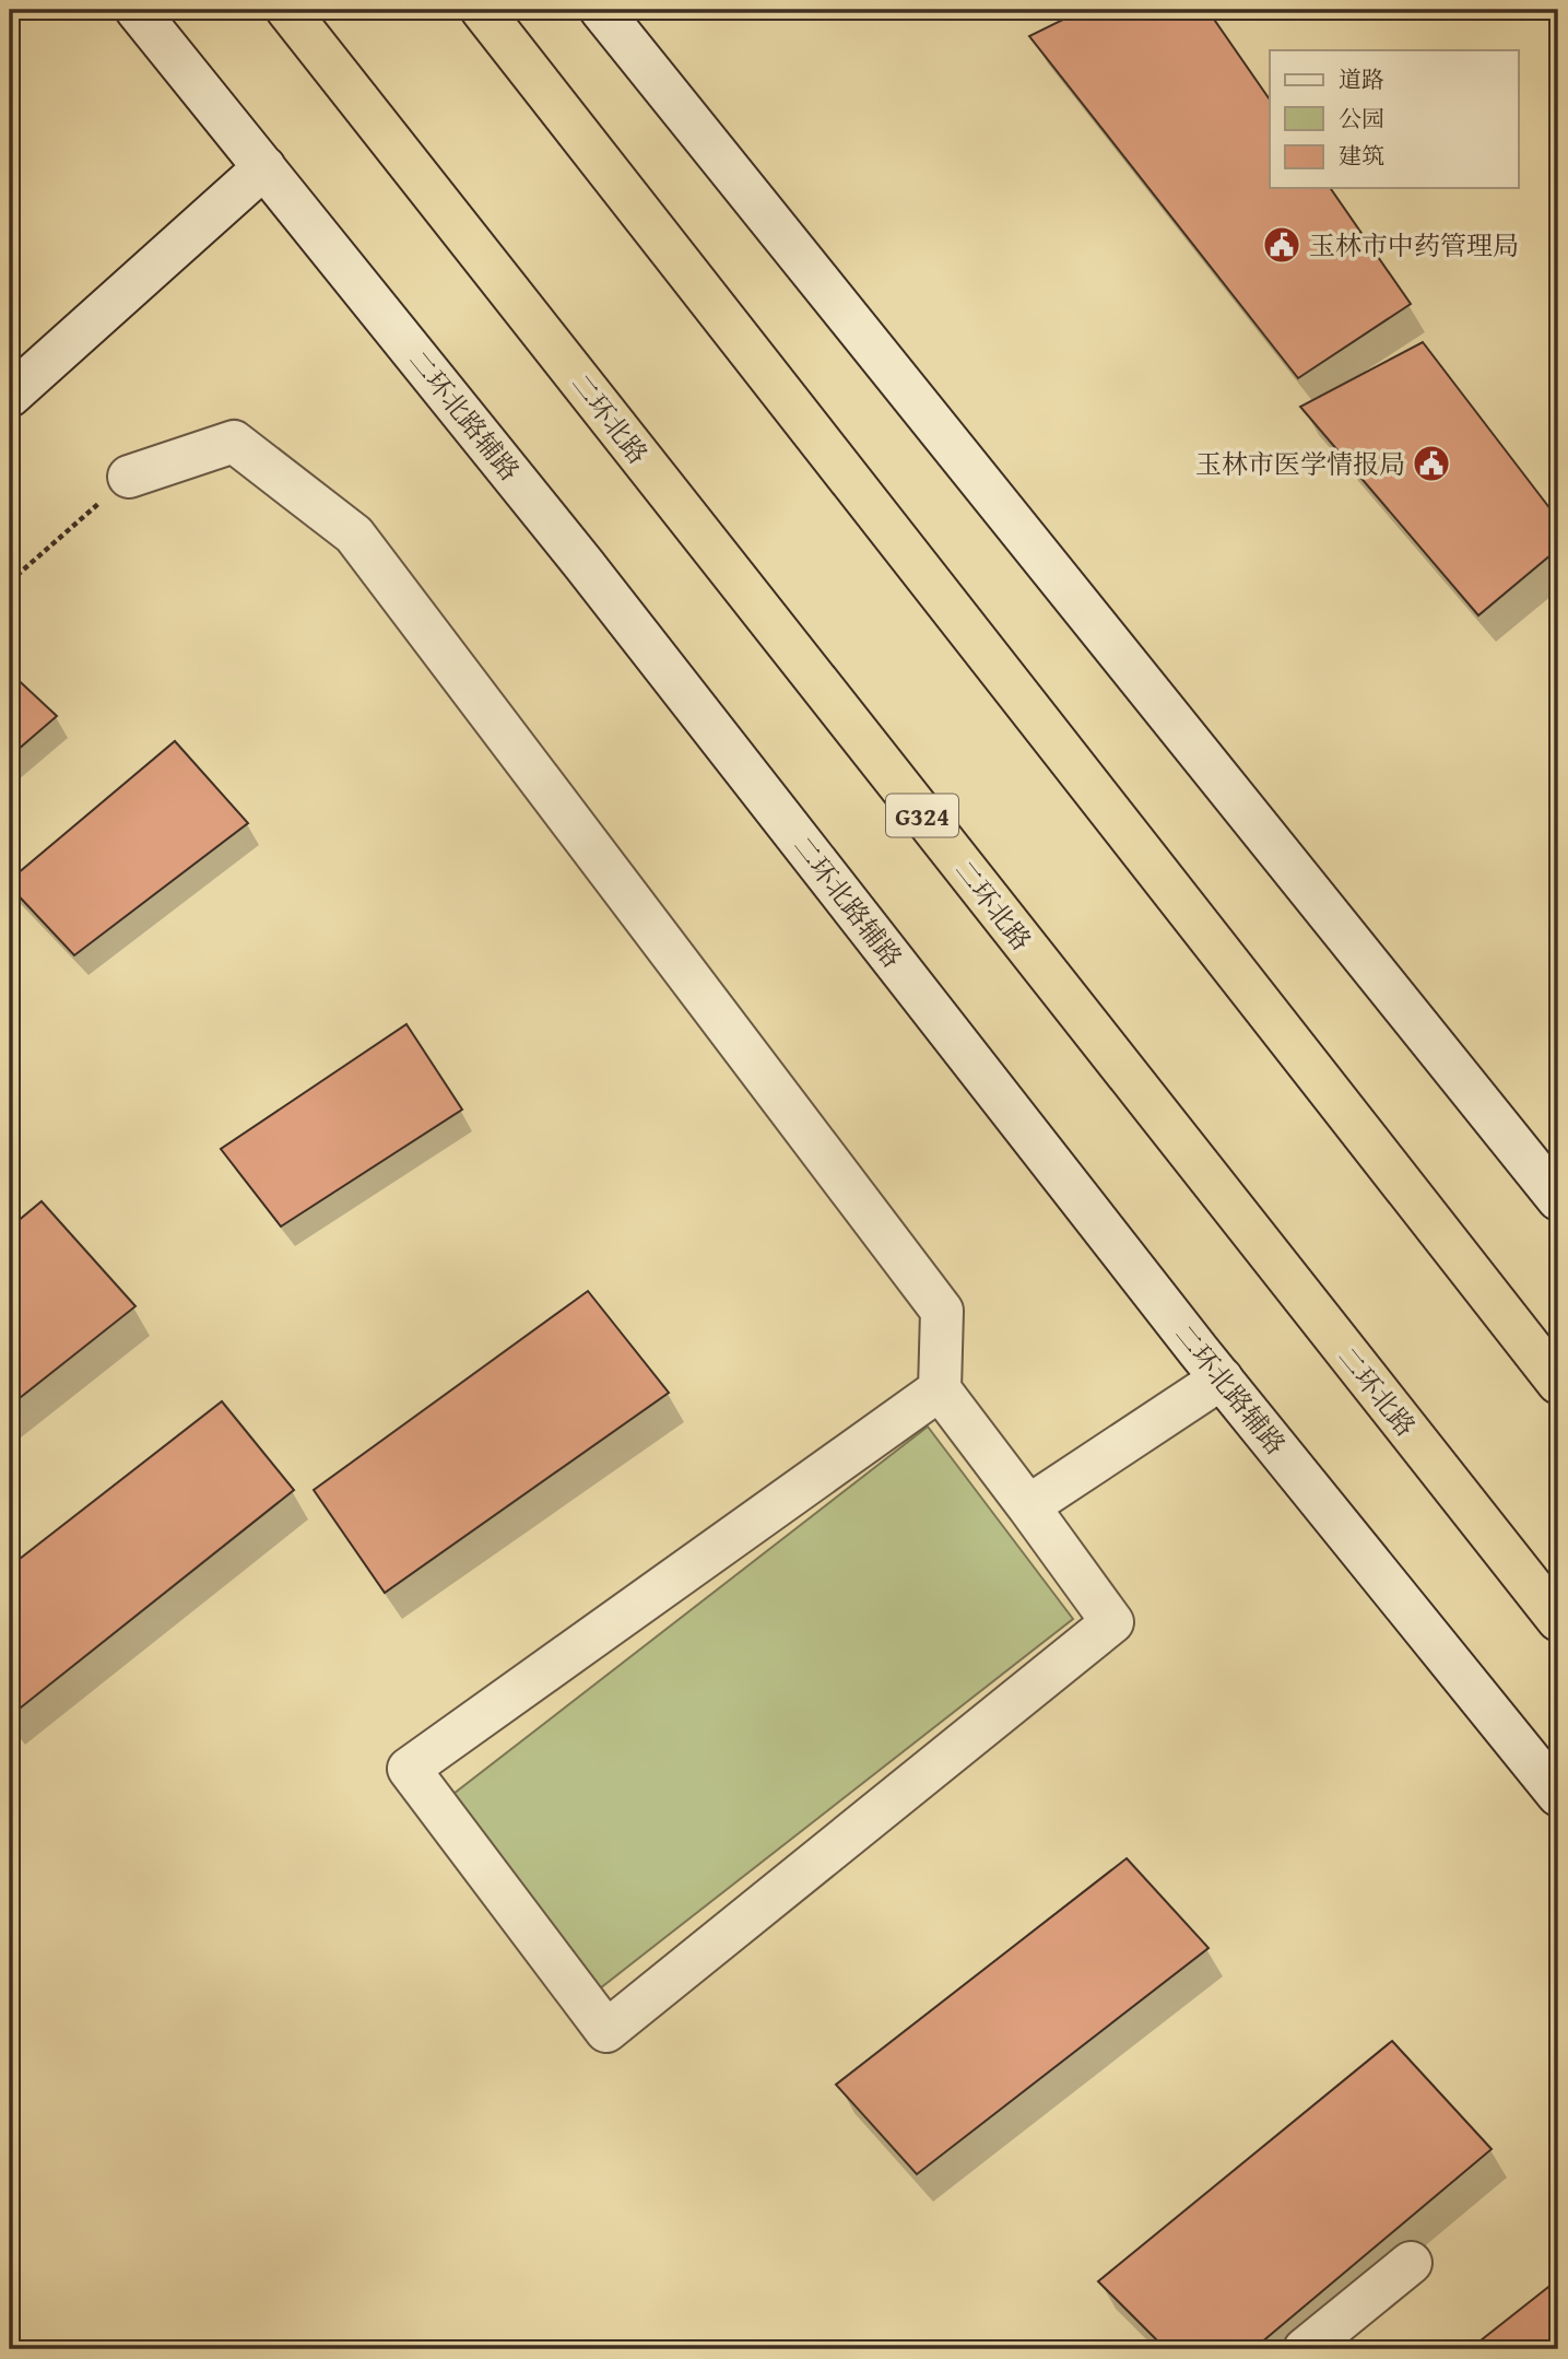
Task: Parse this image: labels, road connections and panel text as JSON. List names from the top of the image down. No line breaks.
{"streets":{"highway":["二环北路","G324"],"street":["二环北路辅路"]},"places":{"public building":["玉林市中药管理局","玉林市医学情报局"]},"legend":["道路","公园","建筑"]}
